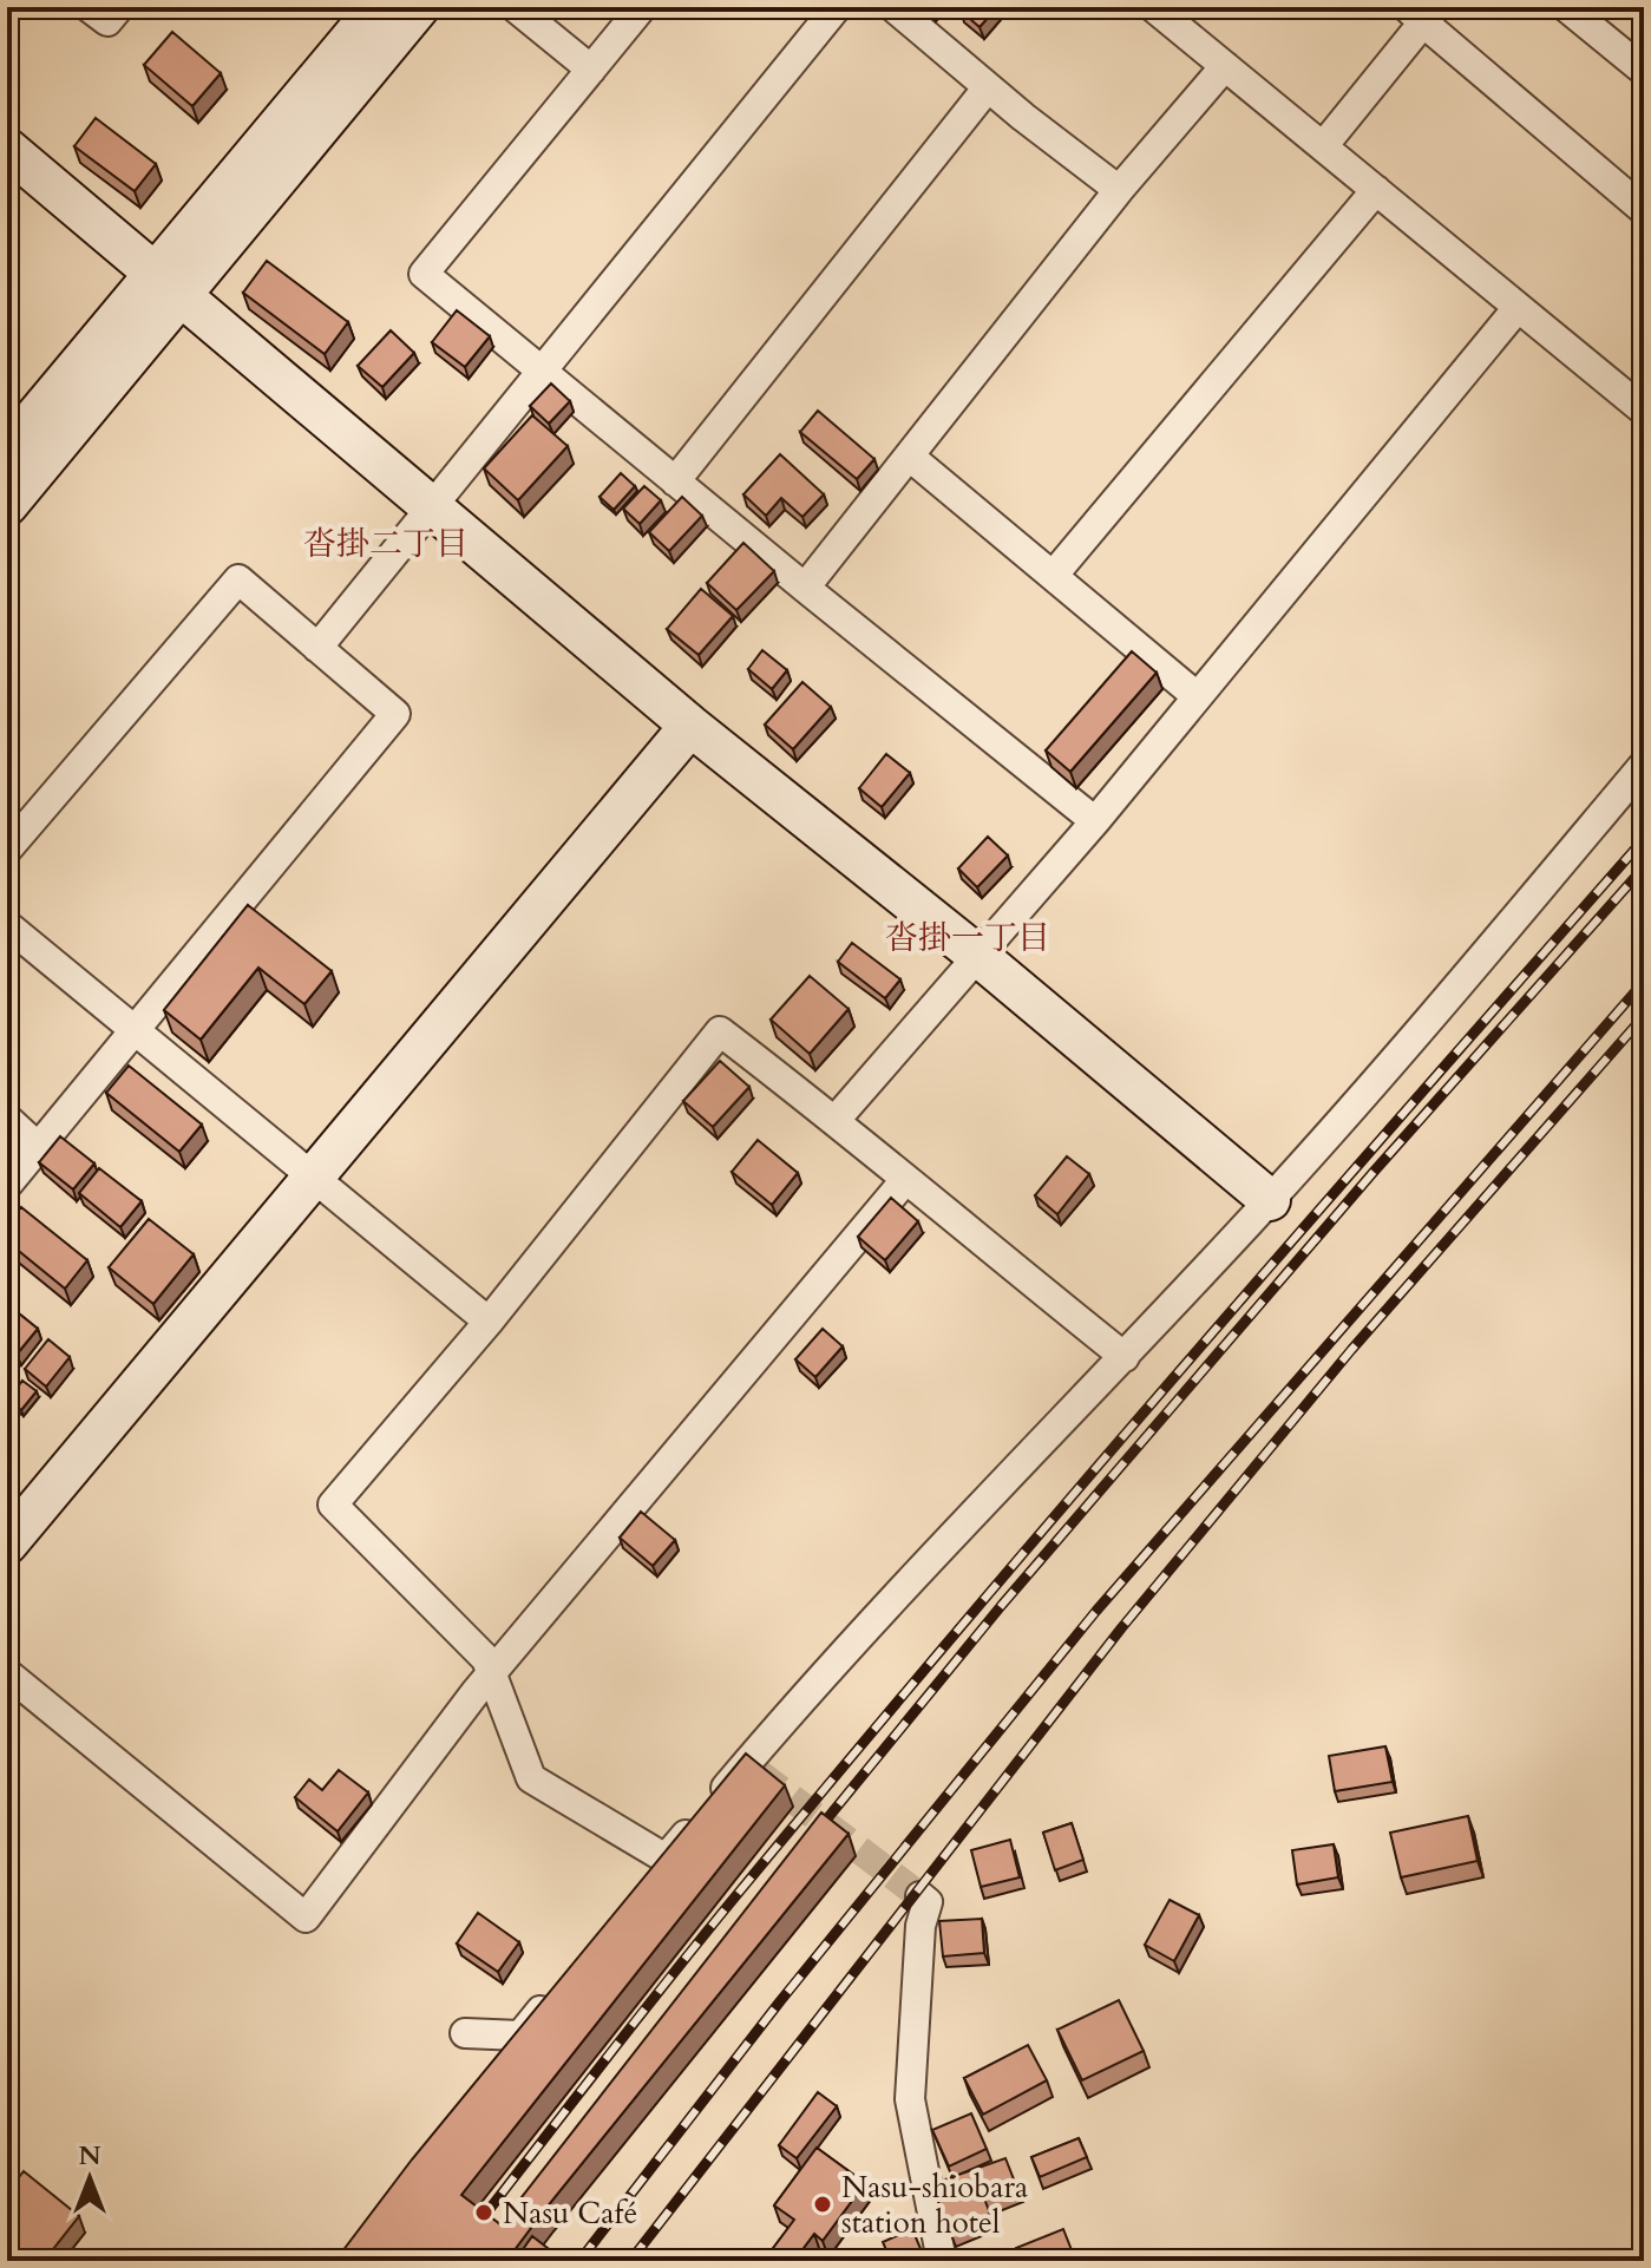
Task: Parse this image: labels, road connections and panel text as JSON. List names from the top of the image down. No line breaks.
{"districts":["沓掛二丁目","沓掛一丁目"],"places":["Nasu-shiobara station hotel","Nasu Café"],"north":"top"}
